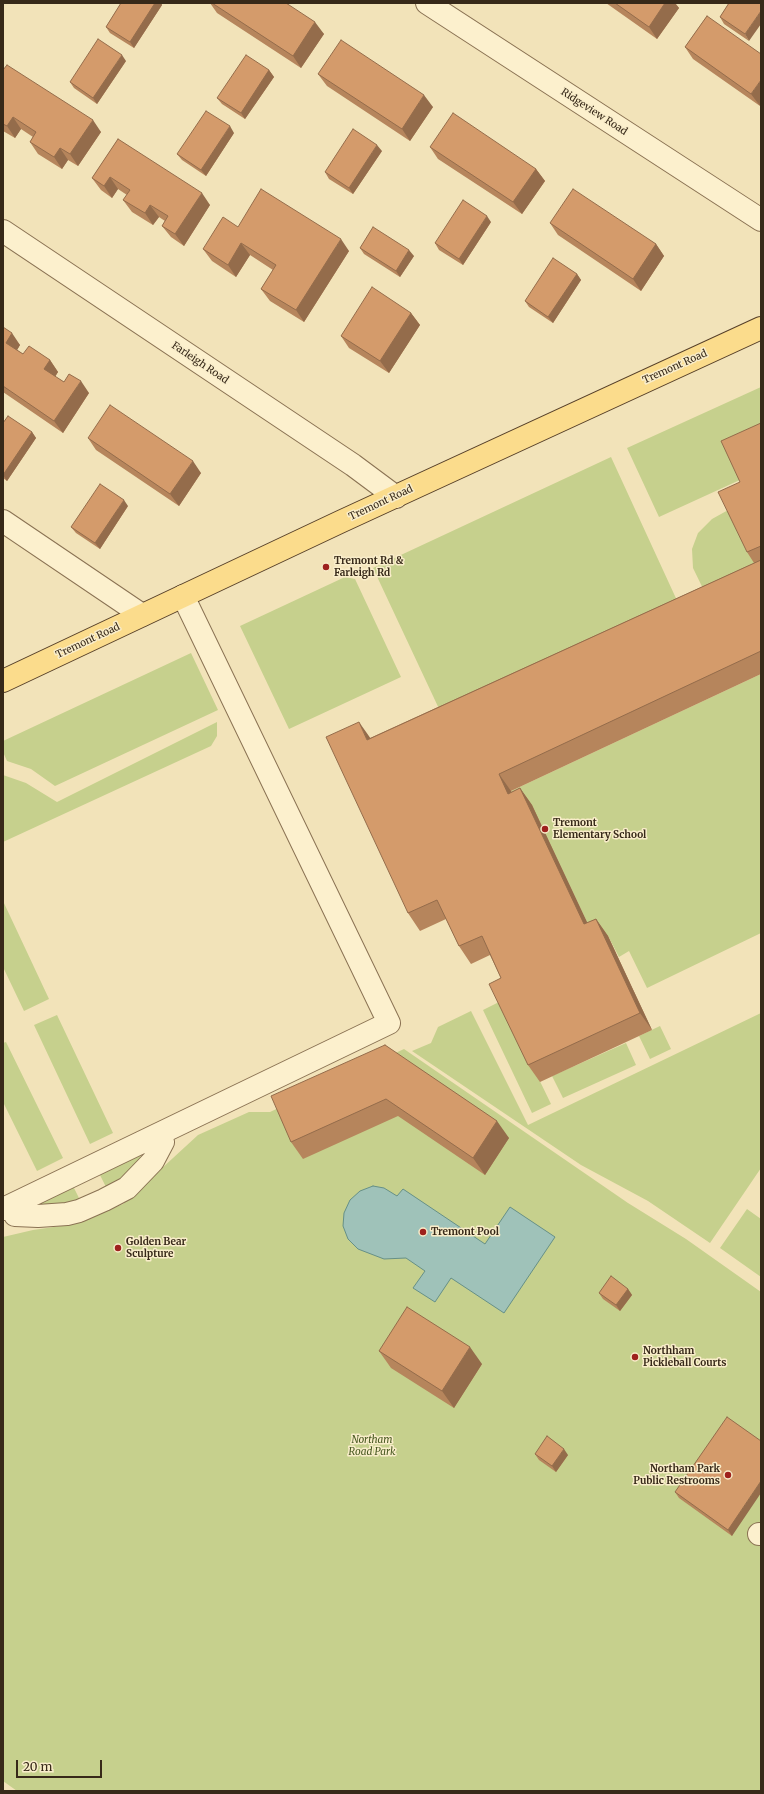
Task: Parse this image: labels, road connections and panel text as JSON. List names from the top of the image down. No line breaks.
{"streets":{"main road":["Tremont Road"],"street":["Ridgeview Road","Farleigh Road"]},"crossings":[["Farleigh Road","Tremont Road"]],"parks":["Northam Road Park"],"places":["Tremont Rd & Farleigh Rd","Tremont Elementary School","Tremont Pool","Golden Bear Sculpture","Northham Pickleball Courts","Northam Park Public Restrooms"],"scale_bar":"20 m"}
